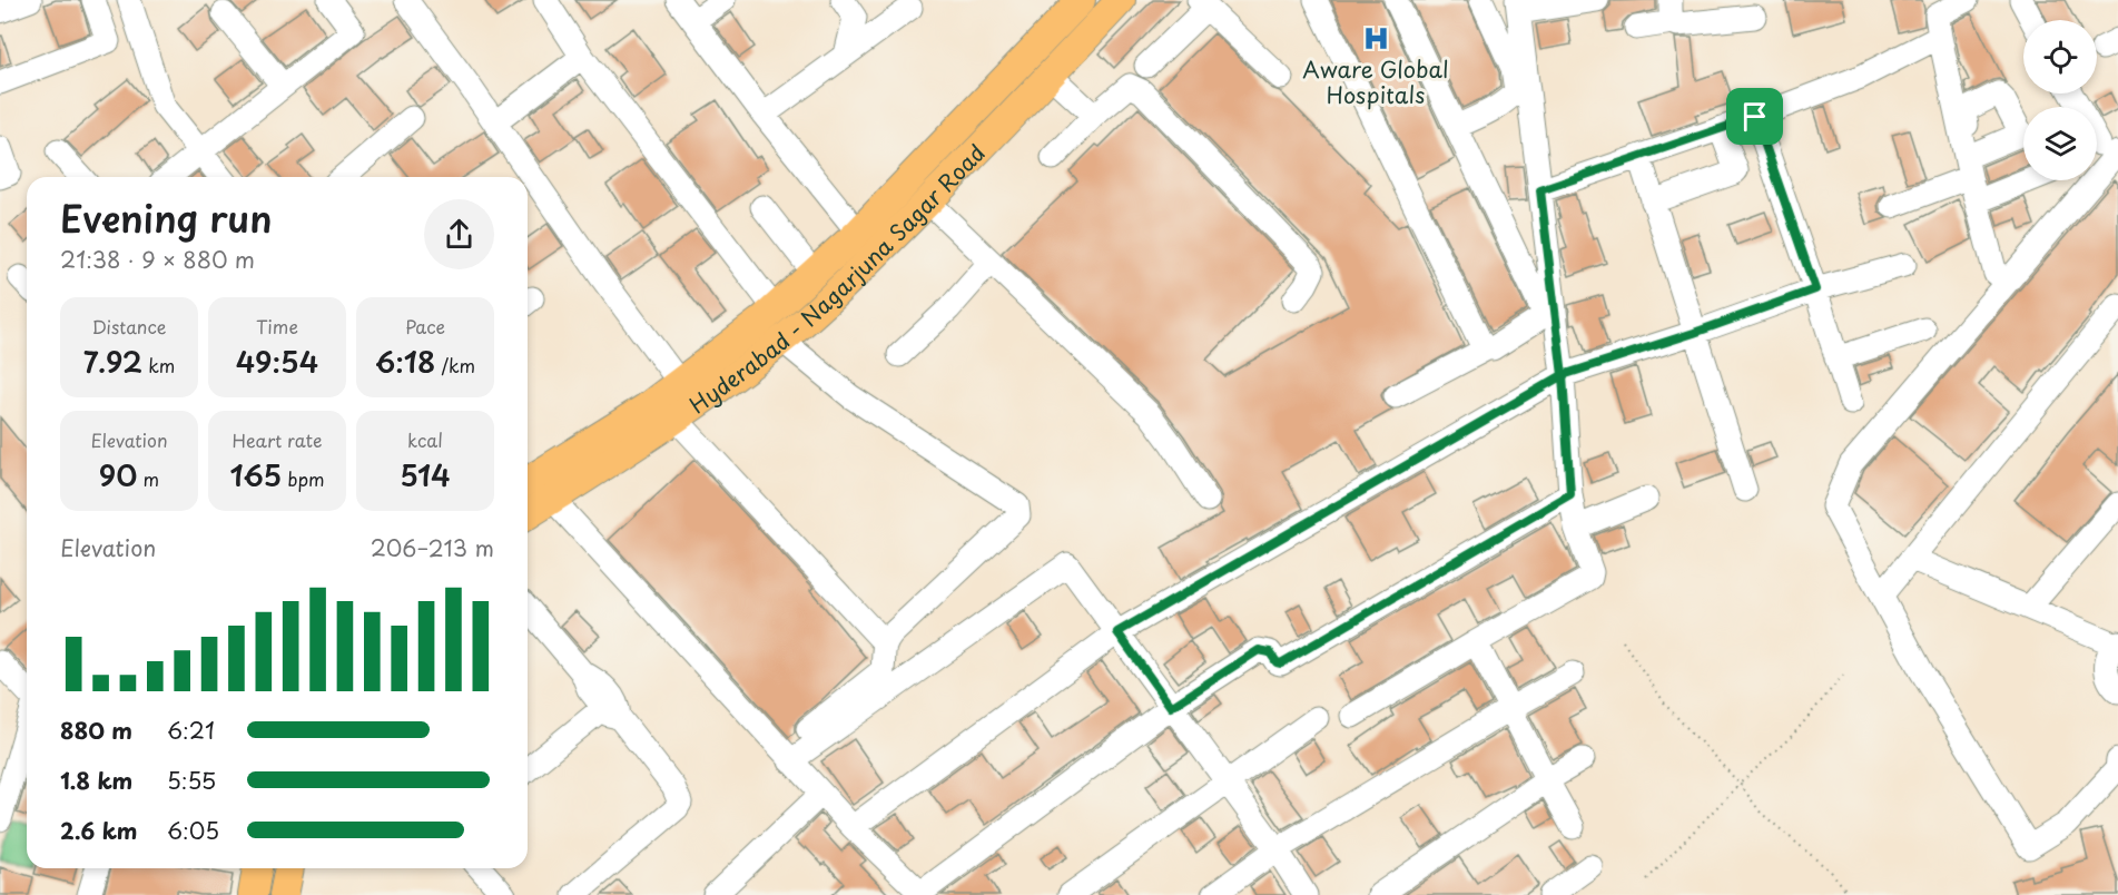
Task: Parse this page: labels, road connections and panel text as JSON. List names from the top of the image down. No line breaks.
{"streets":{"main road":["Hyderabad - Nagarjuna Sagar Road"]},"places":{"hospital":["Aware Global Hospitals"]},"page":{"heading":["Evening run","21:38 · 9 × 880 m"],"stats":[["Distance","7.92 km"],["Time","49:54"],["Pace","6:18 /km"],["Elevation","90 m"],["Heart rate","165 bpm"],["kcal","514"]],"chart":["Elevation","206–213 m"],"list":[{"name":"880 m","note":"6:21"},{"name":"1.8 km","note":"5:55"},{"name":"2.6 km","note":"6:05"}]}}
